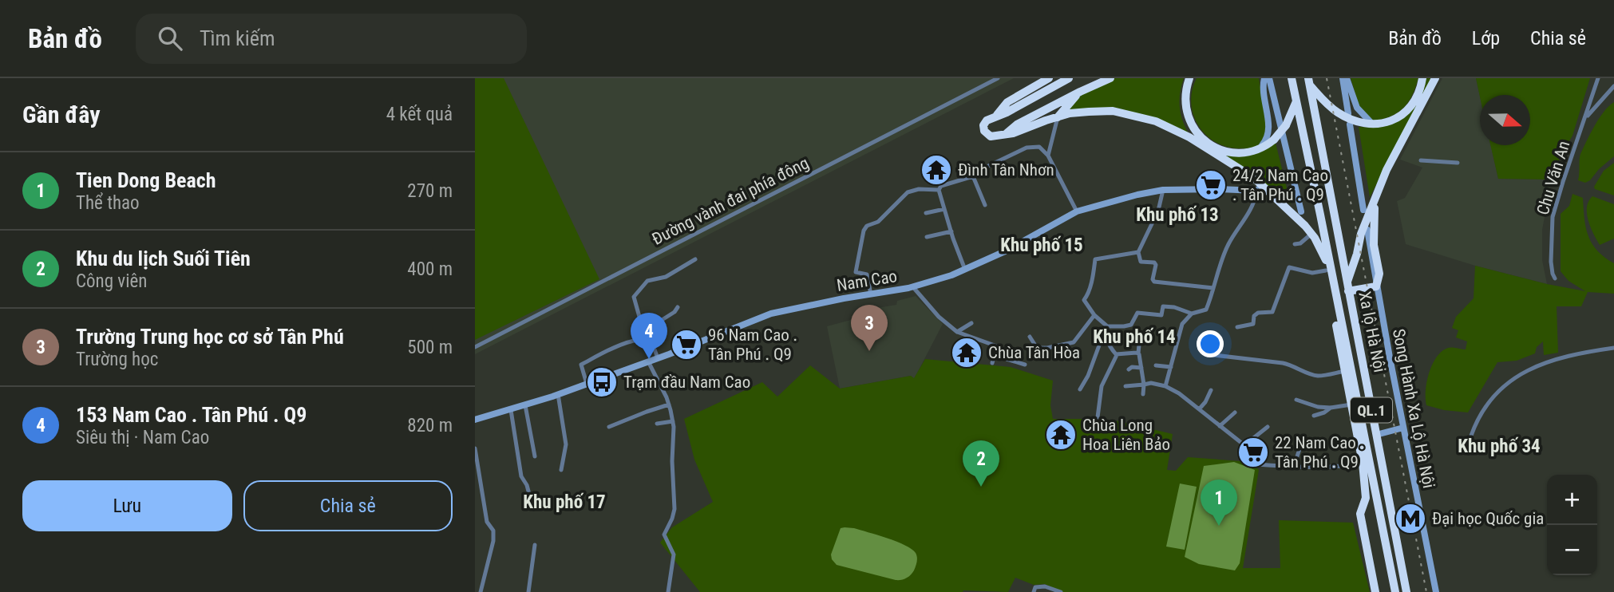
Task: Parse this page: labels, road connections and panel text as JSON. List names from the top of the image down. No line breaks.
{"streets":{"highway":["Xa lộ Hà Nội","QL.1"],"street":["Chu Văn An","Đường vành đai phía đông","Nam Cao","Song Hành Xa Lộ Hà Nội"]},"crossings":[["Xa lộ Hà Nội","QL.1"]],"districts":["Khu phố 13","Khu phố 15","Khu phố 14","Khu phố 34","Khu phố 17"],"places":{"temple":["Đình Tân Nhơn","Chùa Tân Hòa","Chùa Long Hoa Liên Bảo"],"supermarket":["24/2 Nam Cao . Tân Phú . Q9","96 Nam Cao . Tân Phú . Q9","22 Nam Cao . Tân Phú . Q9"],"bus stop":["Trạm đầu Nam Cao"],"metro station":["Đại học Quốc gia"]},"north":"right","page":{"header":"Bản đồ","search":"Tìm kiếm","nav":["Bản đồ","Lớp","Chia sẻ"],"heading":["Gần đây","4 kết quả"],"list":[{"mark":"1","name":"Tien Dong Beach","note":"Thể thao","value":"270 m"},{"mark":"2","name":"Khu du lịch Suối Tiên","note":"Công viên","value":"400 m"},{"mark":"3","name":"Trường Trung học cơ sở Tân Phú","note":"Trường học","value":"500 m"},{"mark":"4","name":"153 Nam Cao . Tân Phú . Q9","note":"Siêu thị · Nam Cao","value":"820 m"}],"pins":["3","4","2","1"],"buttons":["Lưu","Chia sẻ"],"map_buttons":["+","−"]}}
